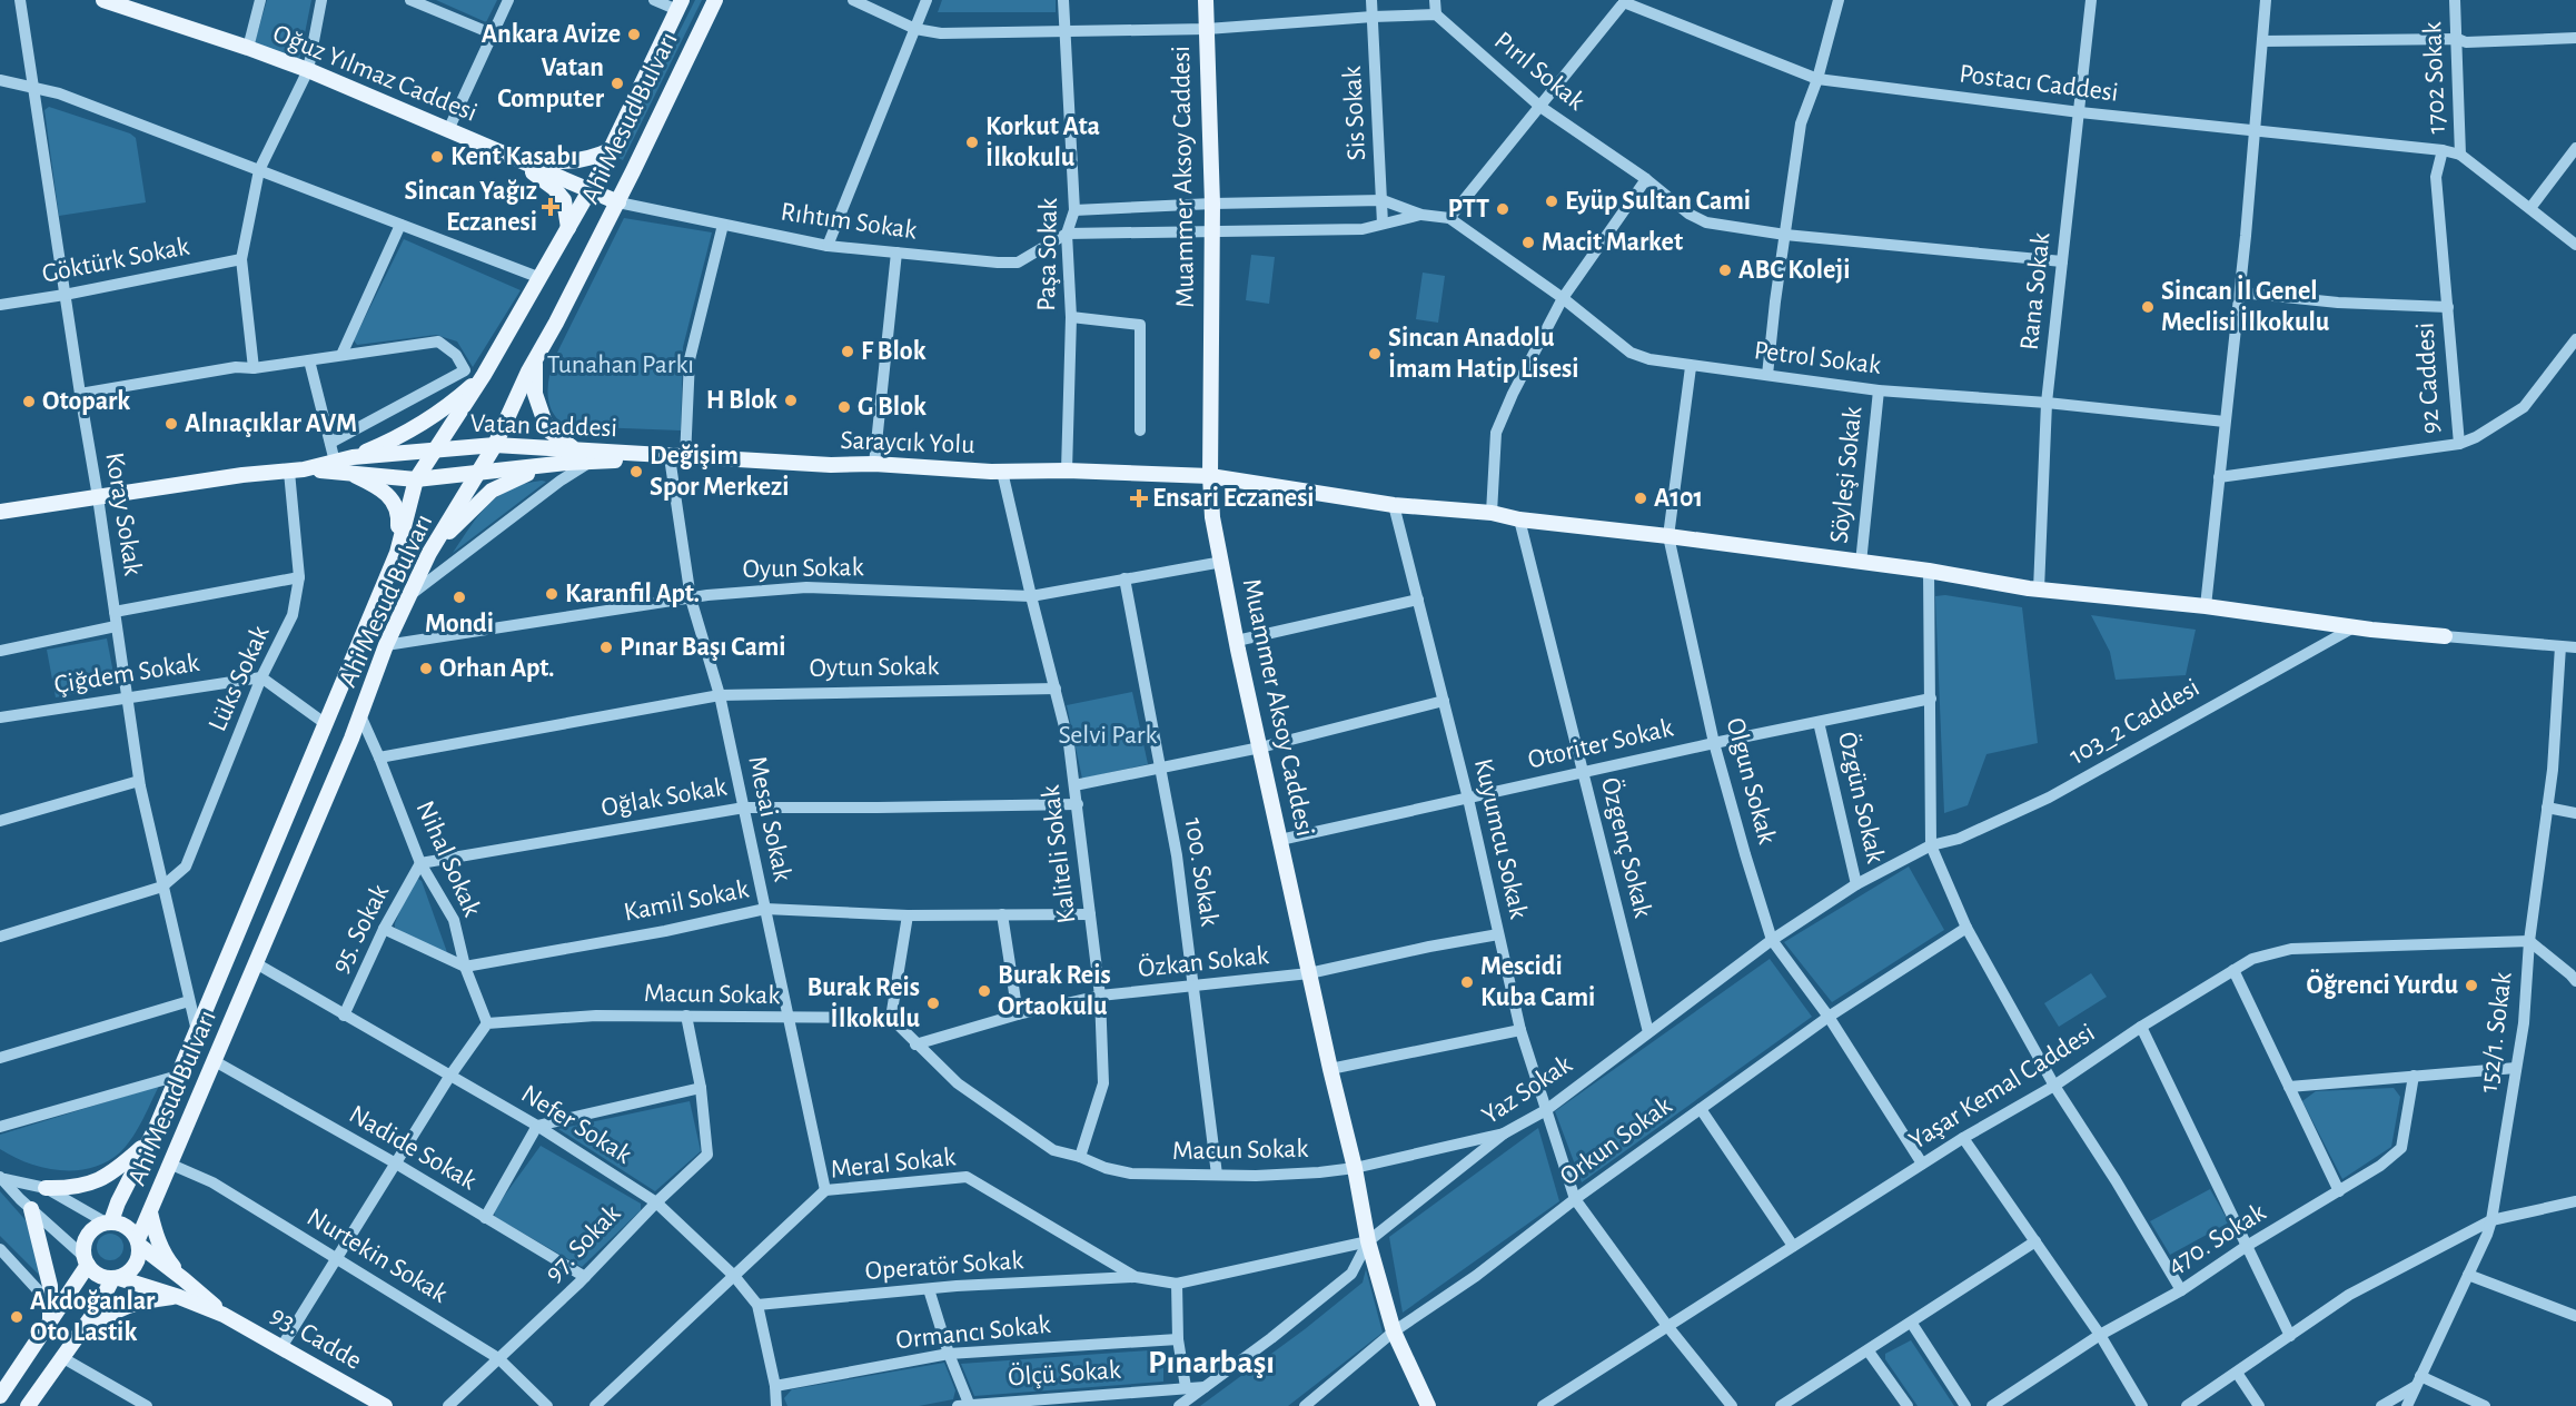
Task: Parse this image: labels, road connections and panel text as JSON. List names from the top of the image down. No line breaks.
{"streets":{"main road":["Oğuz Yılmaz Caddesi","Ahi Mesud Bulvarı","Muammer Aksoy Caddesi","Vatan Caddesi","Saraycık Yolu","93. Cadde"],"street":["Pırıl Sokak","1702 Sokak","Postacı Caddesi","Sis Sokak","Rıhtım Sokak","Paşa Sokak","Göktürk Sokak","Rana Sokak","Petrol Sokak","92 Caddesi","Söyleşi Sokak","Koray Sokak","Oyun Sokak","Oytun Sokak","Çiğdem Sokak","Lüks Sokak","103_2 Caddesi","Otoriter Sokak","Olgun Sokak","Oğlak Sokak","Özgün Sokak","Mesai Sokak","Kuyumcu Sokak","Özgenç Sokak","Kaliteli Sokak","Nihal Sokak","100. Sokak","Kamil Sokak","95. Sokak","Özkan Sokak","Macun Sokak","152/1. Sokak","Yaşar Kemal Caddesi","Yaz Sokak","Nefer Sokak","Orkun Sokak","Nadide Sokak","Meral Sokak","470. Sokak","97. Sokak","Nurtekin Sokak","Operatör Sokak","Ormancı Sokak","Ölçü Sokak"]},"crossings":[["Pırıl Sokak","Rana Sokak"],["1702 Sokak","Postacı Caddesi"],["Postacı Caddesi","Rana Sokak"],["Postacı Caddesi","92 Caddesi"],["Ahi Mesud Bulvarı","Rıhtım Sokak"],["Ahi Mesud Bulvarı","Vatan Caddesi"],["Ahi Mesud Bulvarı","Koray Sokak"],["Ahi Mesud Bulvarı","Oyun Sokak"],["Ahi Mesud Bulvarı","Nihal Sokak"],["Ahi Mesud Bulvarı","Nefer Sokak"],["Ahi Mesud Bulvarı","Nadide Sokak"],["Ahi Mesud Bulvarı","Nurtekin Sokak"],["Ahi Mesud Bulvarı","93. Cadde"],["Muammer Aksoy Caddesi","Saraycık Yolu"],["Muammer Aksoy Caddesi","Oyun Sokak"],["Muammer Aksoy Caddesi","Otoriter Sokak"],["Muammer Aksoy Caddesi","Özkan Sokak"],["Muammer Aksoy Caddesi","Macun Sokak"],["Muammer Aksoy Caddesi","Yaz Sokak"],["Muammer Aksoy Caddesi","Orkun Sokak"],["Muammer Aksoy Caddesi","Meral Sokak"],["Rıhtım Sokak","Paşa Sokak"],["Rıhtım Sokak","Mesai Sokak"],["Paşa Sokak","Saraycık Yolu"],["Göktürk Sokak","Koray Sokak"],["Rana Sokak","Petrol Sokak"],["Rana Sokak","Saraycık Yolu"],["Petrol Sokak","Söyleşi Sokak"],["Petrol Sokak","Olgun Sokak"],["Vatan Caddesi","Saraycık Yolu"],["Vatan Caddesi","Koray Sokak"],["Vatan Caddesi","Lüks Sokak"],["Saraycık Yolu","Söyleşi Sokak"],["Saraycık Yolu","103_2 Caddesi"],["Saraycık Yolu","Olgun Sokak"],["Saraycık Yolu","Mesai Sokak"],["Saraycık Yolu","Kuyumcu Sokak"],["Saraycık Yolu","Özgenç Sokak"],["Saraycık Yolu","Kaliteli Sokak"],["Koray Sokak","Çiğdem Sokak"],["Koray Sokak","Lüks Sokak"],["Oyun Sokak","Mesai Sokak"],["Oyun Sokak","Kaliteli Sokak"],["Oyun Sokak","100. Sokak"],["Oytun Sokak","Mesai Sokak"],["Oytun Sokak","Kaliteli Sokak"],["Oytun Sokak","Nihal Sokak"],["Çiğdem Sokak","Lüks Sokak"],["103_2 Caddesi","Yaz Sokak"],["Otoriter Sokak","Olgun Sokak"],["Otoriter Sokak","Özgün Sokak"],["Otoriter Sokak","Kuyumcu Sokak"],["Otoriter Sokak","Özgenç Sokak"],["Olgun Sokak","Yaşar Kemal Caddesi"],["Olgun Sokak","Yaz Sokak"],["Olgun Sokak","Orkun Sokak"],["Oğlak Sokak","Mesai Sokak"],["Oğlak Sokak","Kaliteli Sokak"],["Oğlak Sokak","Nihal Sokak"],["Oğlak Sokak","95. Sokak"],["Özgün Sokak","Yaz Sokak"],["Mesai Sokak","Kamil Sokak"],["Mesai Sokak","Macun Sokak"],["Mesai Sokak","Meral Sokak"],["Kuyumcu Sokak","Özkan Sokak"],["Kuyumcu Sokak","Yaşar Kemal Caddesi"],["Kuyumcu Sokak","Yaz Sokak"],["Kuyumcu Sokak","Orkun Sokak"],["Özgenç Sokak","Yaz Sokak"],["Kaliteli Sokak","Kamil Sokak"],["Kaliteli Sokak","Özkan Sokak"],["Kaliteli Sokak","Macun Sokak"],["Nihal Sokak","Kamil Sokak"],["Nihal Sokak","95. Sokak"],["Nihal Sokak","Macun Sokak"],["100. Sokak","Özkan Sokak"],["100. Sokak","Macun Sokak"],["95. Sokak","Nefer Sokak"],["Özkan Sokak","Macun Sokak"],["Macun Sokak","Yaz Sokak"],["Macun Sokak","97. Sokak"],["152/1. Sokak","Yaşar Kemal Caddesi"],["Yaz Sokak","Meral Sokak"],["Yaz Sokak","Ölçü Sokak"],["Nefer Sokak","Meral Sokak"],["Nefer Sokak","97. Sokak"],["Nefer Sokak","Operatör Sokak"],["Nefer Sokak","Ormancı Sokak"],["Nadide Sokak","97. Sokak"],["Meral Sokak","Operatör Sokak"],["97. Sokak","Nurtekin Sokak"],["Operatör Sokak","Ölçü Sokak"],["Ormancı Sokak","Ölçü Sokak"]],"districts":["Pınarbaşı"],"parks":["Tunahan Parkı","Selvi Park"],"places":{"other":["Ankara Avize","Vatan Computer","Korkut Ata İlkokulu","Kent Kasabı","Eyüp Sultan Cami","PTT","Macit Market","ABC Koleji","Sincan İl Genel Meclisi İlkokulu","F Blok","Sincan Anadolu İmam Hatip Lisesi","H Blok","Otopark","G Blok","Alnıaçıklar AVM","Değişim Spor Merkezi","A101","Karanfil Apt.","Mondi","Pınar Başı Cami","Orhan Apt.","Mescidi Kuba Cami","Öğrenci Yurdu","Burak Reis Ortaokulu","Burak Reis İlkokulu","Akdoğanlar Oto Lastik"],"health":["Sincan Yağız Eczanesi","Ensari Eczanesi"]}}
